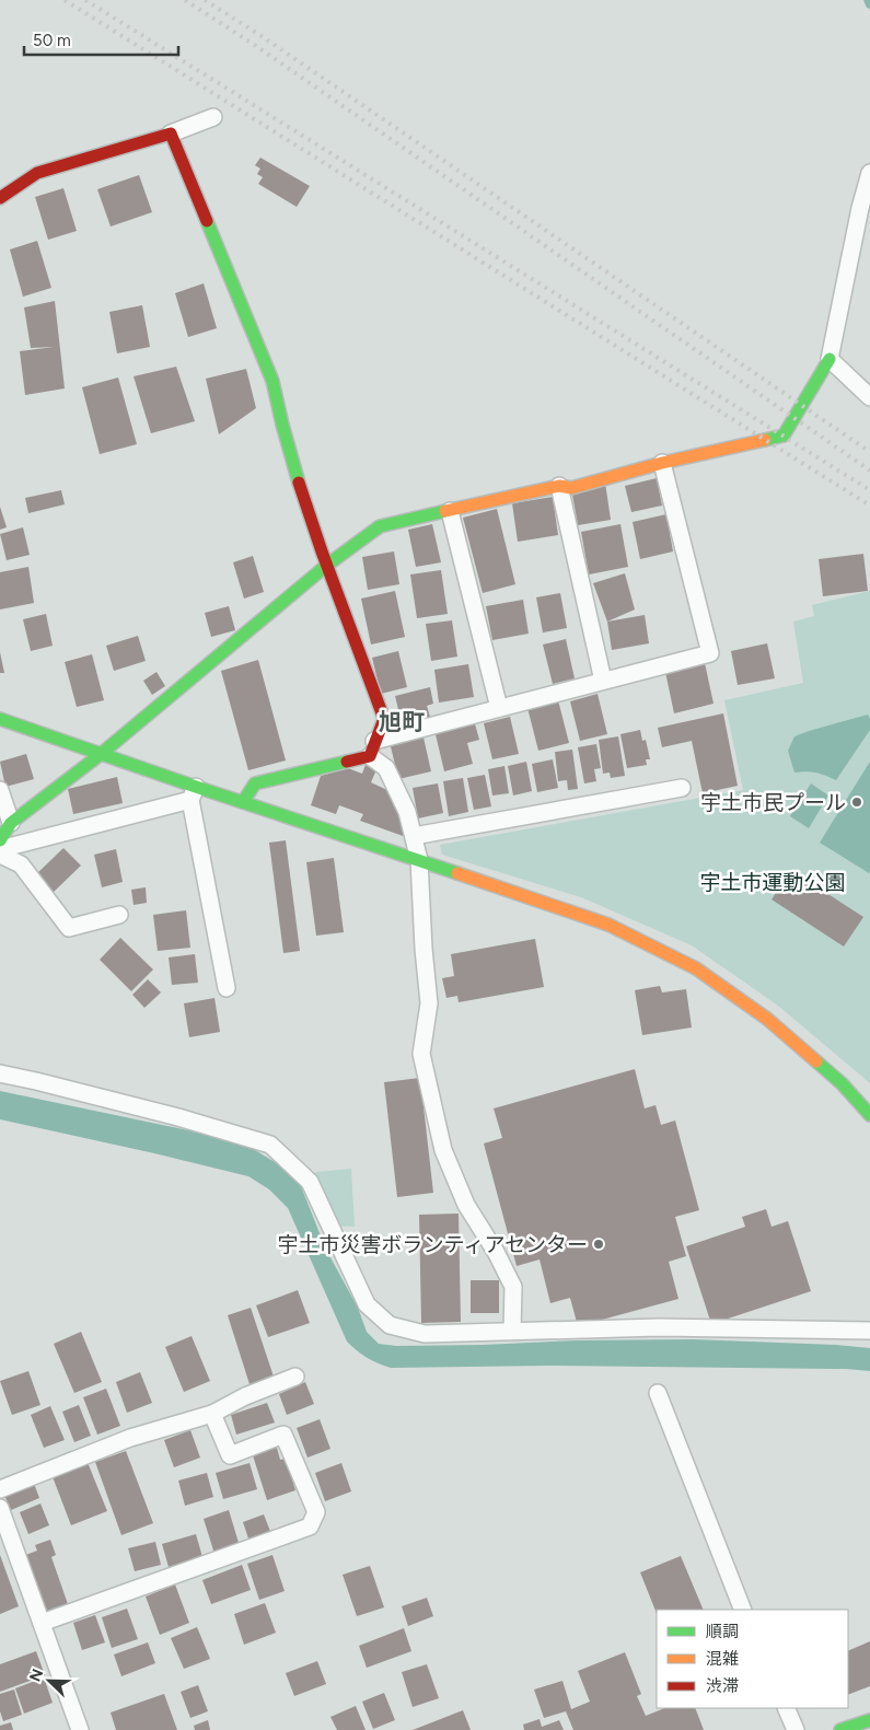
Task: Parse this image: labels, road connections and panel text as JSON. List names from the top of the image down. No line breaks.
{"districts":["旭町"],"parks":["宇土市運動公園"],"places":["宇土市民プール","宇土市災害ボランティアセンター"],"legend":["順調","混雑","渋滞"],"scale_bar":"50 m","north":"top left"}
